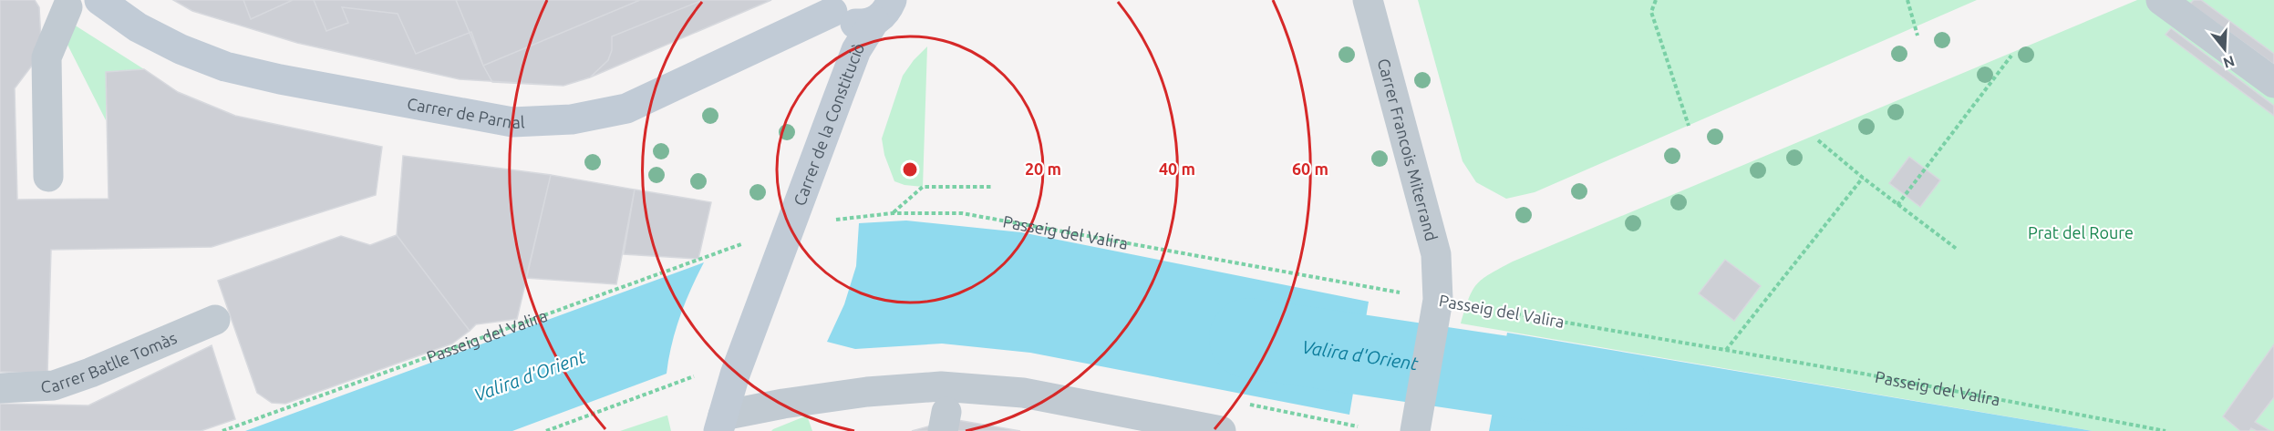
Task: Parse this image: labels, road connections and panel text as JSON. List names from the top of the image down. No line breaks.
{"streets":{"main road":["Carrer de Parnal","Carrer de la Constituciò"],"street":["Carrer Francois Miterrand","Carrer Batlle Tomàs"],"path":["Passeig del Valira"]},"crossings":[["Carrer Francois Miterrand","Passeig del Valira"]],"water":["Valira d'Orient"],"parks":["Prat del Roure"],"north":"bottom","rings":["20 m","40 m","60 m"]}
